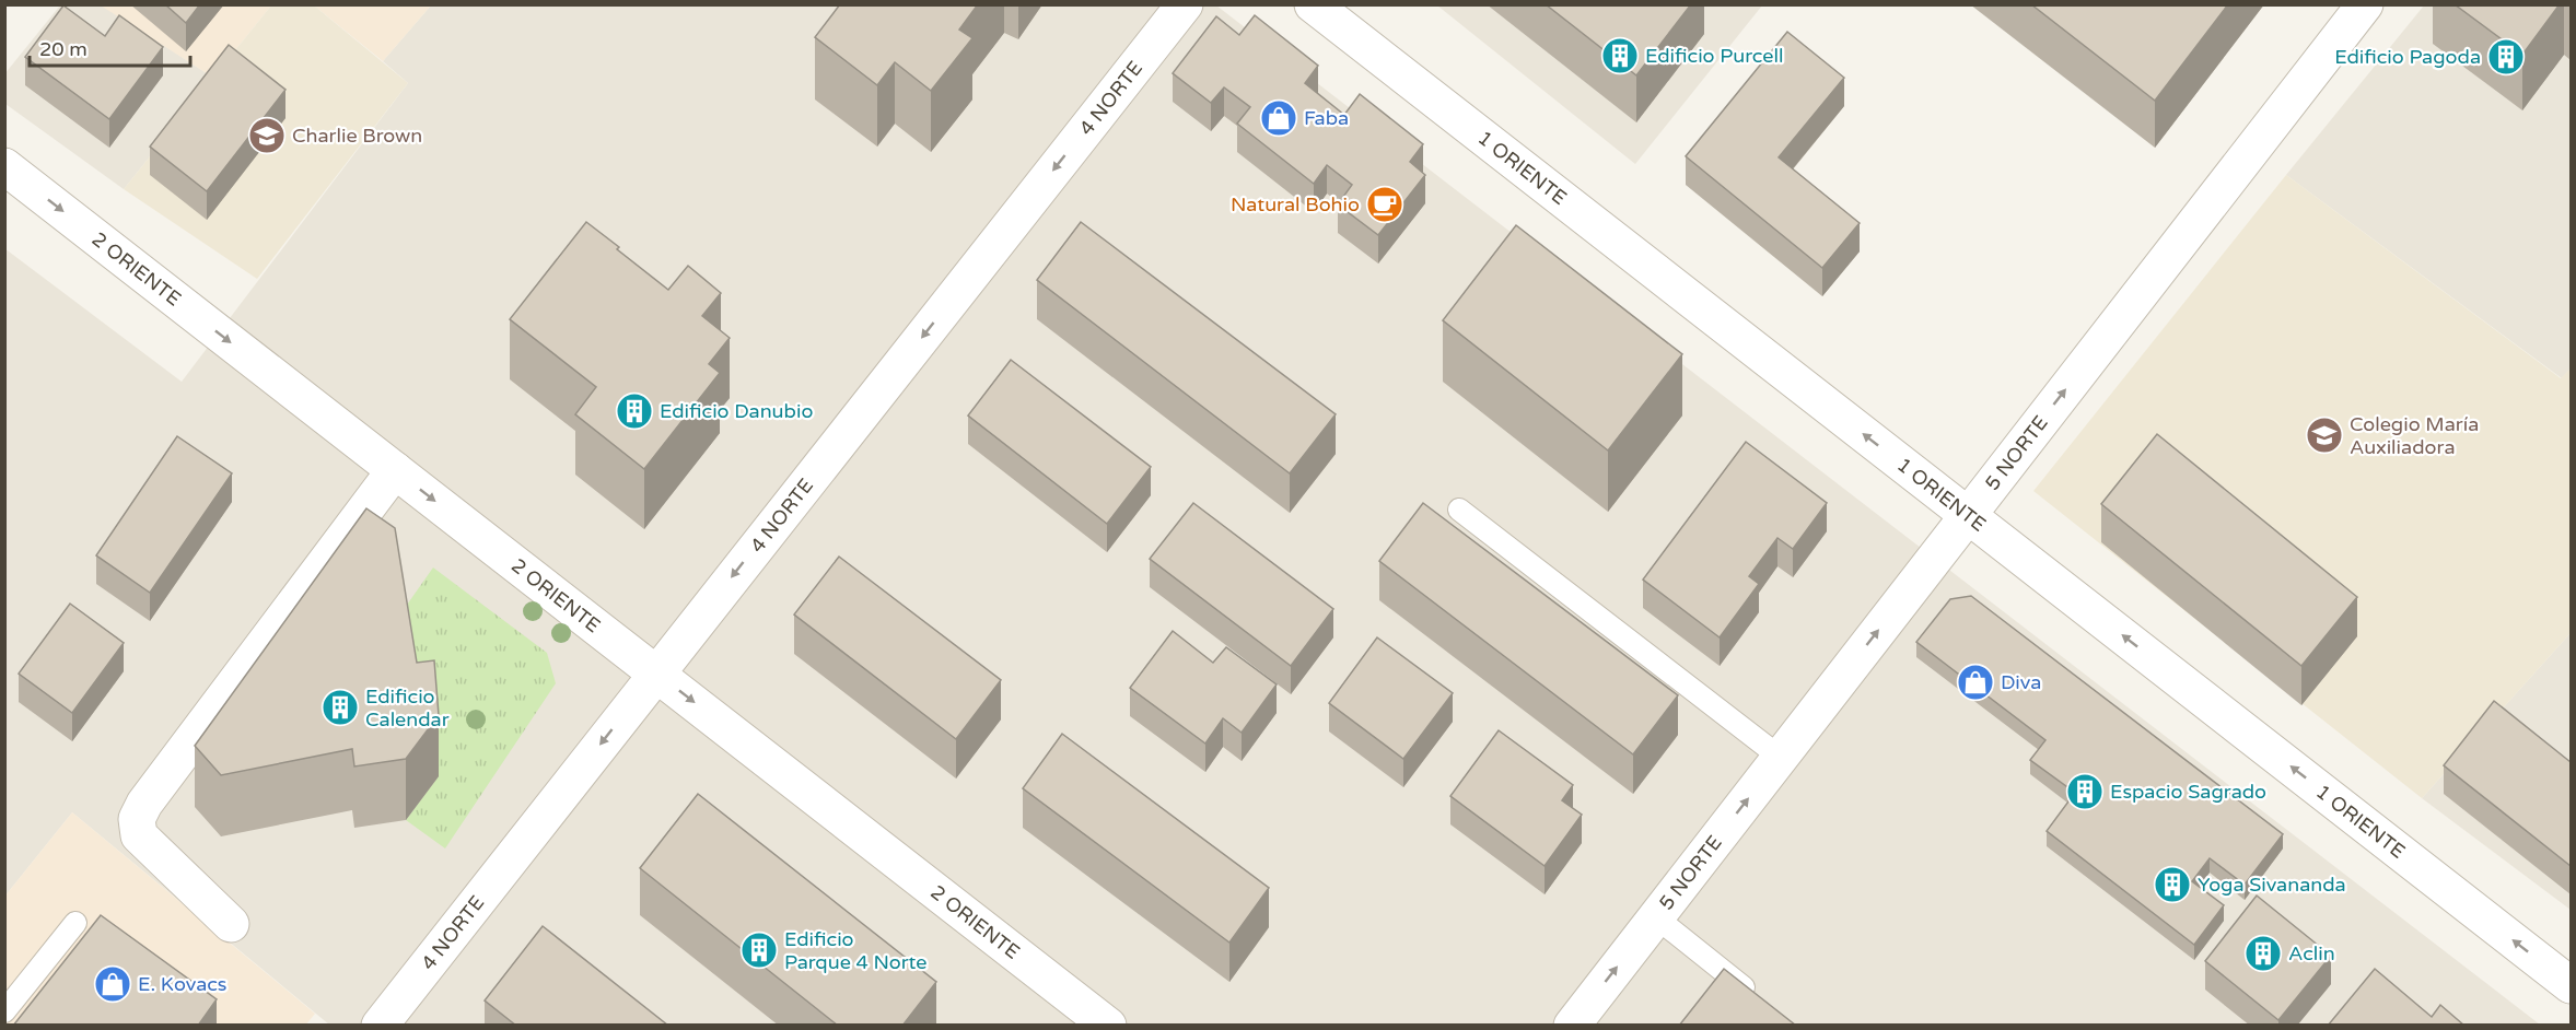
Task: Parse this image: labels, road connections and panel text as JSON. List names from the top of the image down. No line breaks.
{"streets":{"street":["4 NORTE","1 ORIENTE","2 ORIENTE","5 NORTE"]},"crossings":[["4 NORTE","2 ORIENTE"],["1 ORIENTE","5 NORTE"]],"one_way":["4 NORTE","1 ORIENTE","2 ORIENTE","5 NORTE"],"places":{"building":["Edificio Purcell","Edificio Pagoda","Edificio Danubio","Edificio Calendar","Espacio Sagrado","Yoga Sivananda","Edificio Parque 4 Norte","Aclin"],"shop":["Faba","Diva","E. Kovacs"],"school or university":["Charlie Brown","Colegio María Auxiliadora"],"cafe":["Natural Bohio"]},"scale_bar":"20 m"}
